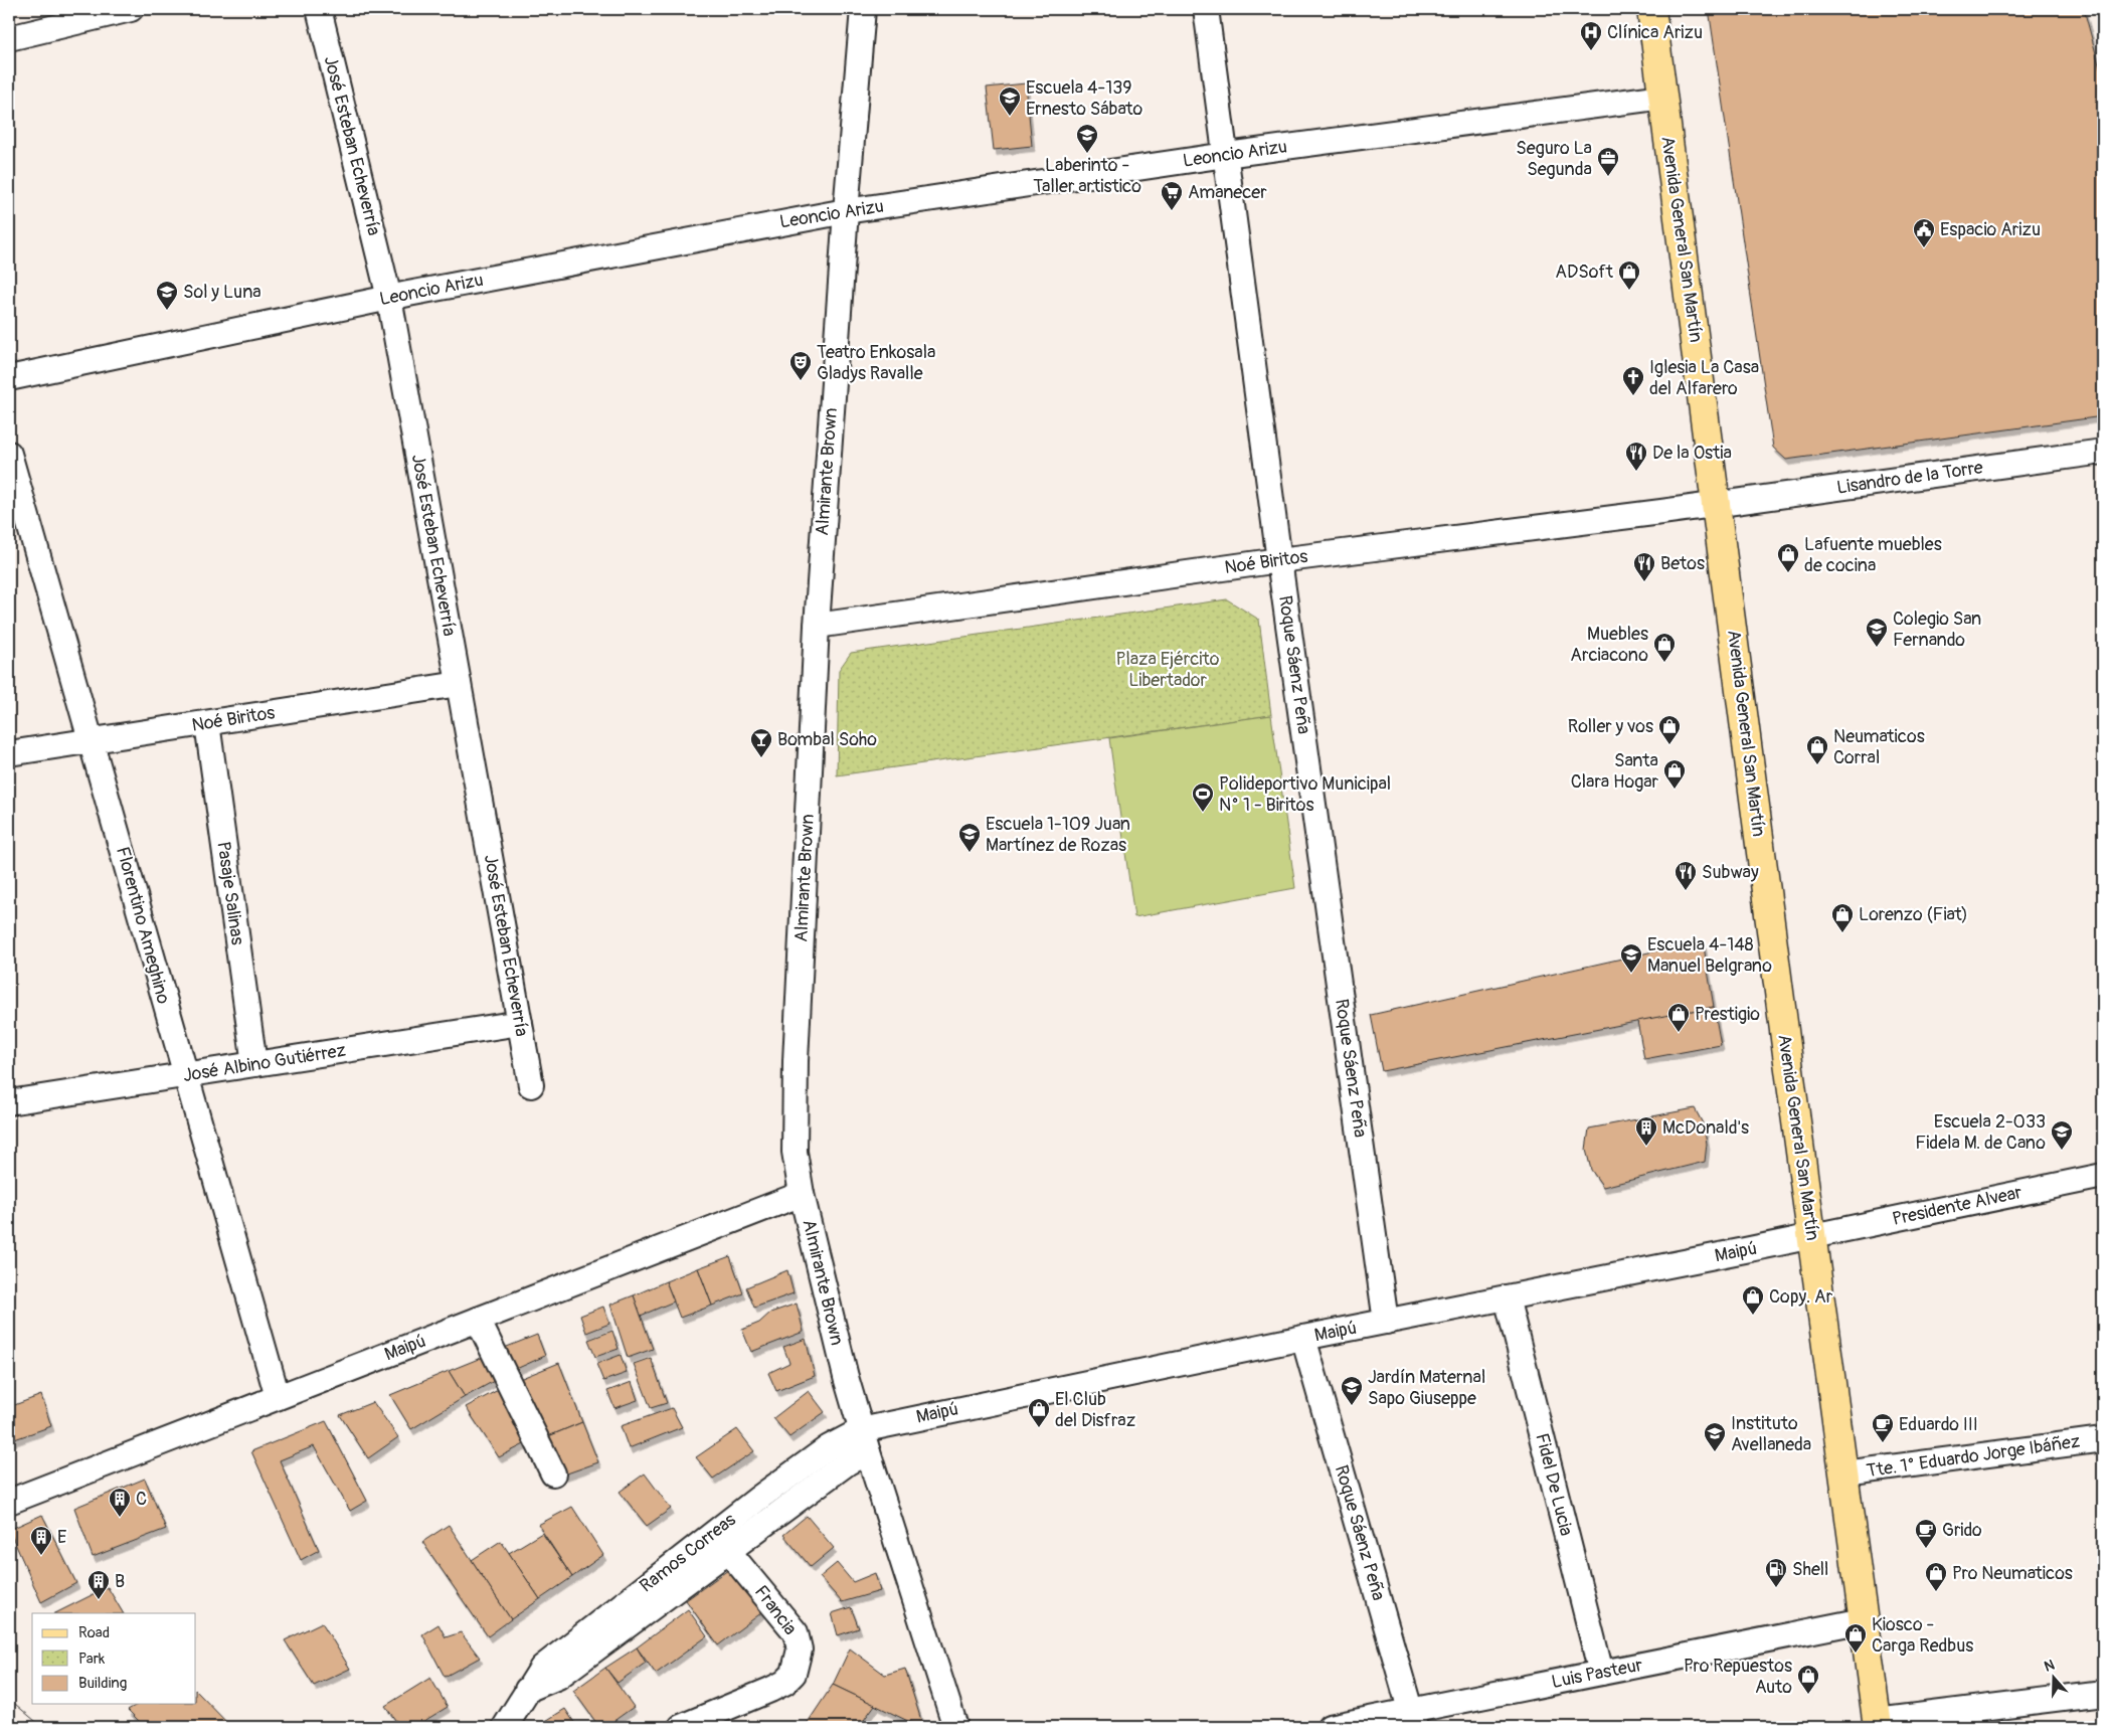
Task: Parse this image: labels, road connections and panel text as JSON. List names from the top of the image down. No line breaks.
{"streets":{"main road":["Avenida General San Martín"],"street":["José Esteban Echeverría","Leoncio Arizu","Almirante Brown","Lisandro de la Torre","Noé Biritos","Roque Sáenz Peña","Pasaje Salinas","Florentino Ameghino","José Albino Gutiérrez","Presidente Alvear","Maipú","Tte. 1° Eduardo Jorge Ibáñez","Fidel De Lucia","Ramos Correas","Francia","Luis Pasteur"]},"crossings":[["José Esteban Echeverría","Leoncio Arizu"],["José Esteban Echeverría","Noé Biritos"],["José Esteban Echeverría","José Albino Gutiérrez"],["Leoncio Arizu","Avenida General San Martín"],["Leoncio Arizu","Almirante Brown"],["Leoncio Arizu","Roque Sáenz Peña"],["Avenida General San Martín","Lisandro de la Torre"],["Avenida General San Martín","Noé Biritos"],["Avenida General San Martín","Presidente Alvear"],["Avenida General San Martín","Maipú"],["Avenida General San Martín","Tte. 1° Eduardo Jorge Ibáñez"],["Avenida General San Martín","Luis Pasteur"],["Almirante Brown","Noé Biritos"],["Almirante Brown","Maipú"],["Almirante Brown","Ramos Correas"],["Lisandro de la Torre","Noé Biritos"],["Noé Biritos","Roque Sáenz Peña"],["Noé Biritos","Pasaje Salinas"],["Noé Biritos","Florentino Ameghino"],["Roque Sáenz Peña","Maipú"],["Roque Sáenz Peña","Luis Pasteur"],["Pasaje Salinas","José Albino Gutiérrez"],["Florentino Ameghino","José Albino Gutiérrez"],["Florentino Ameghino","Maipú"],["Presidente Alvear","Maipú"],["Maipú","Fidel De Lucia"],["Maipú","Ramos Correas"],["Fidel De Lucia","Luis Pasteur"],["Ramos Correas","Francia"]],"parks":["Plaza Ejército Libertador"],"places":{"hospital":["Clínica Arizu"],"school or university":["Escuela 4-139 Ernesto Sábato","Laberinto - Taller artistico","Sol y Luna","Colegio San Fernando","Escuela 1-109 Juan Martínez de Rozas","Escuela 4-148 Manuel Belgrano","Escuela 2-033 Fidela M. de Cano","Jardín Maternal Sapo Giuseppe","Instituto Avellaneda"],"office":["Seguro La Segunda"],"supermarket":["Amanecer"],"public building":["Espacio Arizu"],"shop":["ADSoft","Lafuente muebles de cocina","Muebles Arciacono","Roller y vos","Neumaticos Corral","Santa Clara Hogar","Lorenzo (Fiat)","Prestigio","Copy. Ar","El Club del Disfraz","Pro Neumaticos","Kiosco - Carga Redbus","Pro Repuestos Auto"],"theatre":["Teatro Enkosala Gladys Ravalle"],"church":["Iglesia La Casa del Alfarero"],"restaurant":["De la Ostia","Betos","Subway"],"bar":["Bombal Soho"],"sports":["Polideportivo Municipal N° 1 - Biritos"],"building":["McDonald's","C","E","B"],"cafe":["Eduardo III","Grido"],"fuel station":["Shell"]},"legend":["Road","Park","Building"],"north":"top"}
